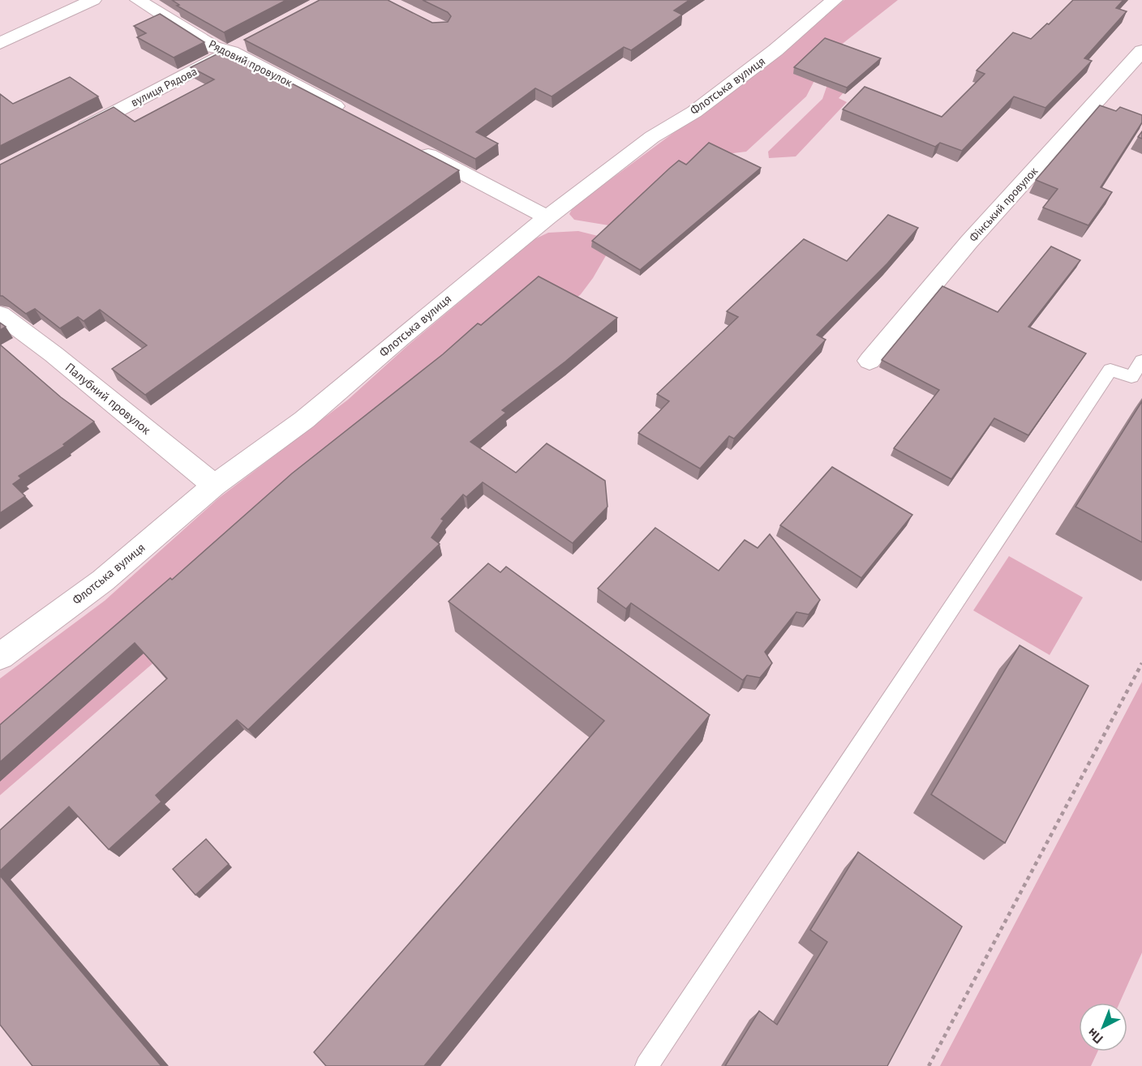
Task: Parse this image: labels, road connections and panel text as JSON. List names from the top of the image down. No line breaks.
{"streets":{"street":["Рядовий провулок","Флотська вулиця","вулиця Рядова","Фінський провулок","Палубний провулок"]},"crossings":[["Рядовий провулок","вулиця Рядова"],["Флотська вулиця","Палубний провулок"]],"north":"bottom left"}
